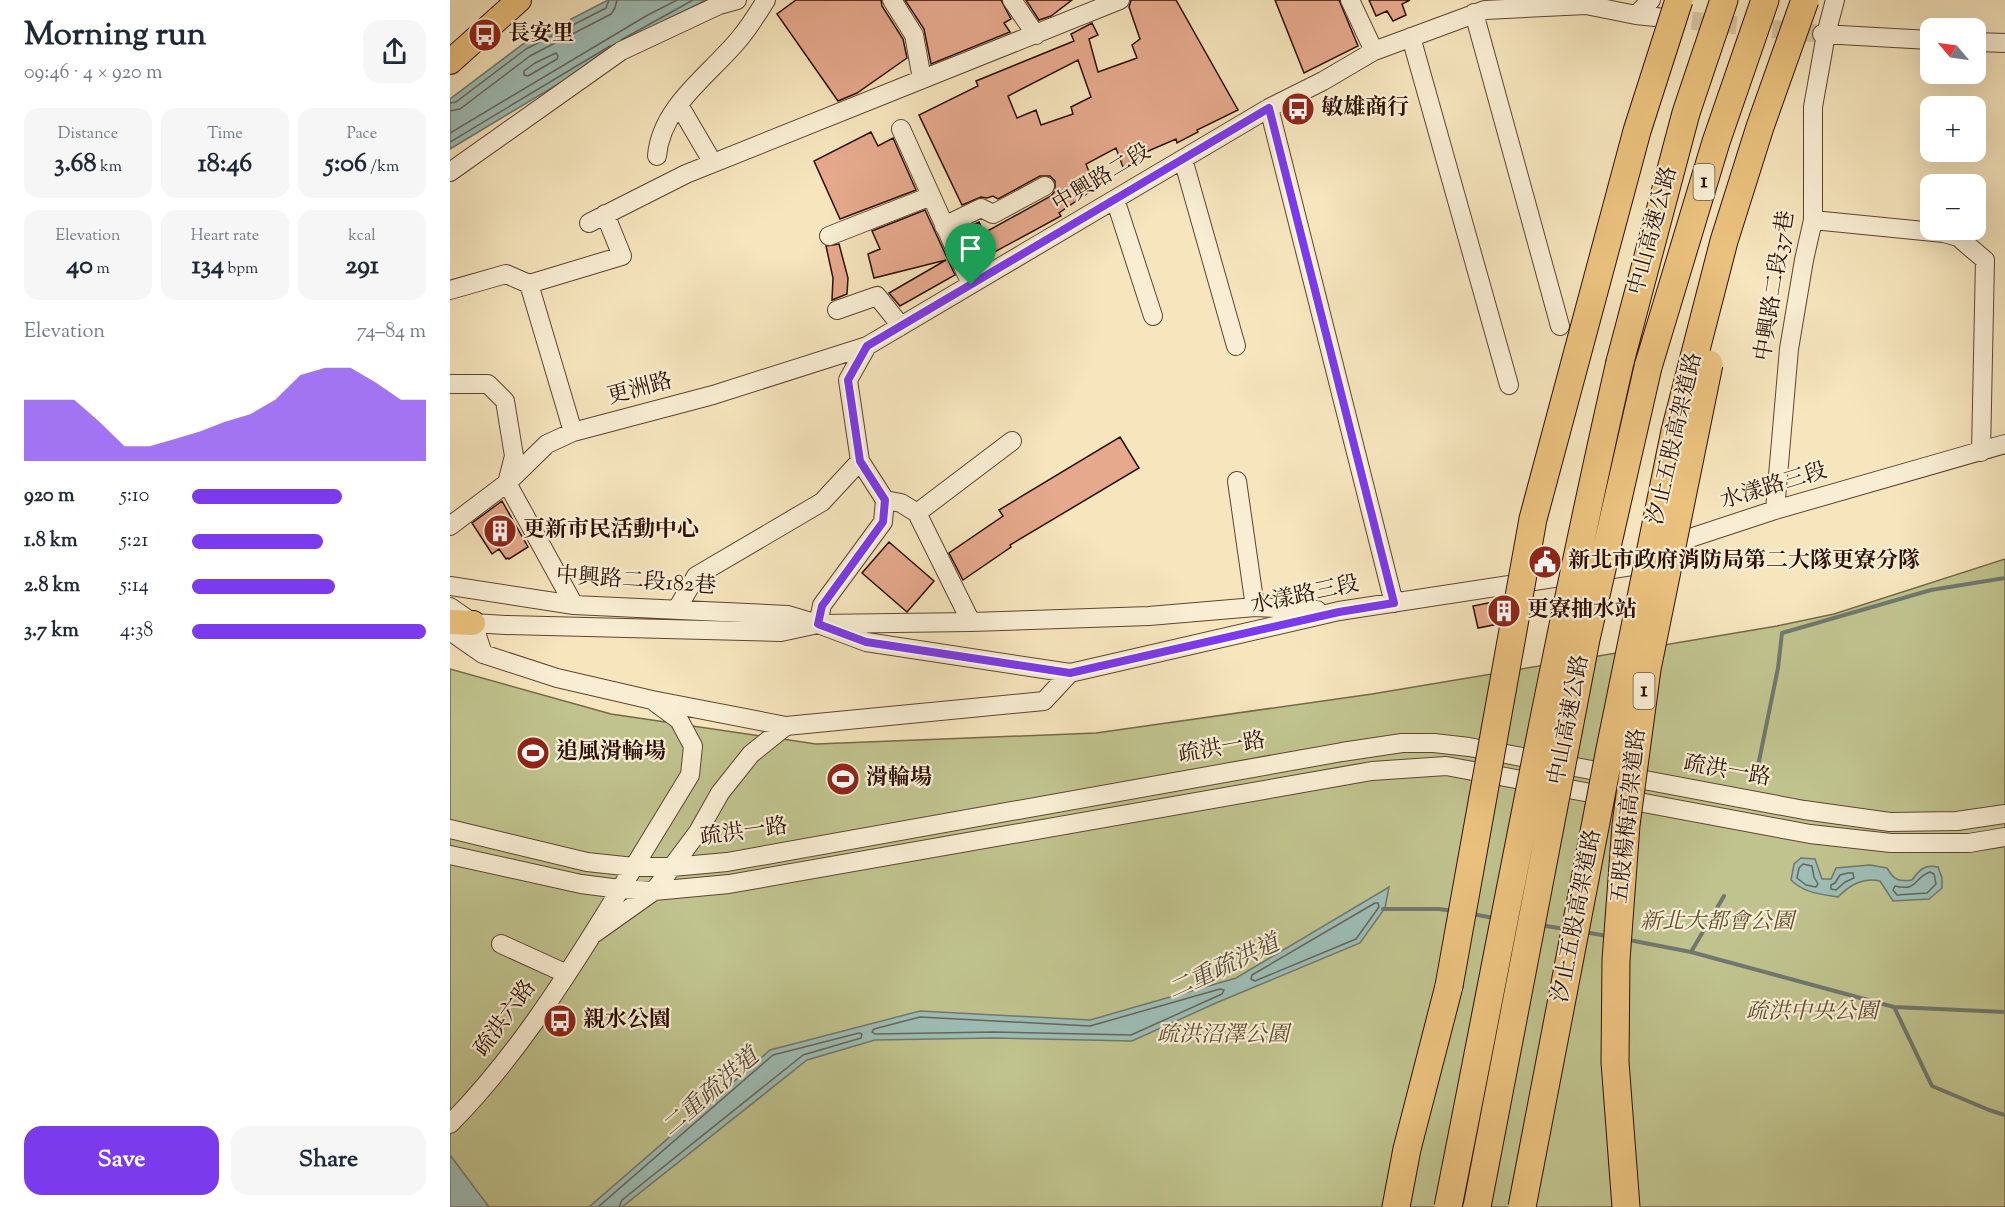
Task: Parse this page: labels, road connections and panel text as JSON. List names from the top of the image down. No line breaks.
{"streets":{"highway":["1","中山高速公路","汐止五股高架道路","五股楊梅高架道路"],"street":["中興路二段","中興路二段37巷","更洲路","水漾路三段","中興路二段182巷","疏洪一路","疏洪六路"]},"crossings":[["中興路二段","更洲路"],["中興路二段37巷","水漾路三段"],["汐止五股高架道路","五股楊梅高架道路"],["水漾路三段","中興路二段182巷"],["疏洪一路","疏洪六路"]],"water":["二重疏洪道"],"parks":["新北大都會公園","疏洪中央公園","疏洪沼澤公園"],"places":{"bus stop":["長安里","敏雄商行","親水公園"],"building":["更新市民活動中心","更寮抽水站"],"public building":["新北市政府消防局第二大隊更寮分隊"],"sports":["追風滑輪場","滑輪場"]},"north":"top left","page":{"heading":["Morning run","09:46 · 4 × 920 m"],"map_buttons":["+","−"],"stats":[["Distance","3.68 km"],["Time","18:46"],["Pace","5:06 /km"],["Elevation","40 m"],["Heart rate","134 bpm"],["kcal","291"]],"chart":["Elevation","74–84 m"],"list":[{"name":"920 m","note":"5:10"},{"name":"1.8 km","note":"5:21"},{"name":"2.8 km","note":"5:14"},{"name":"3.7 km","note":"4:38"}],"buttons":["Save","Share"]}}
